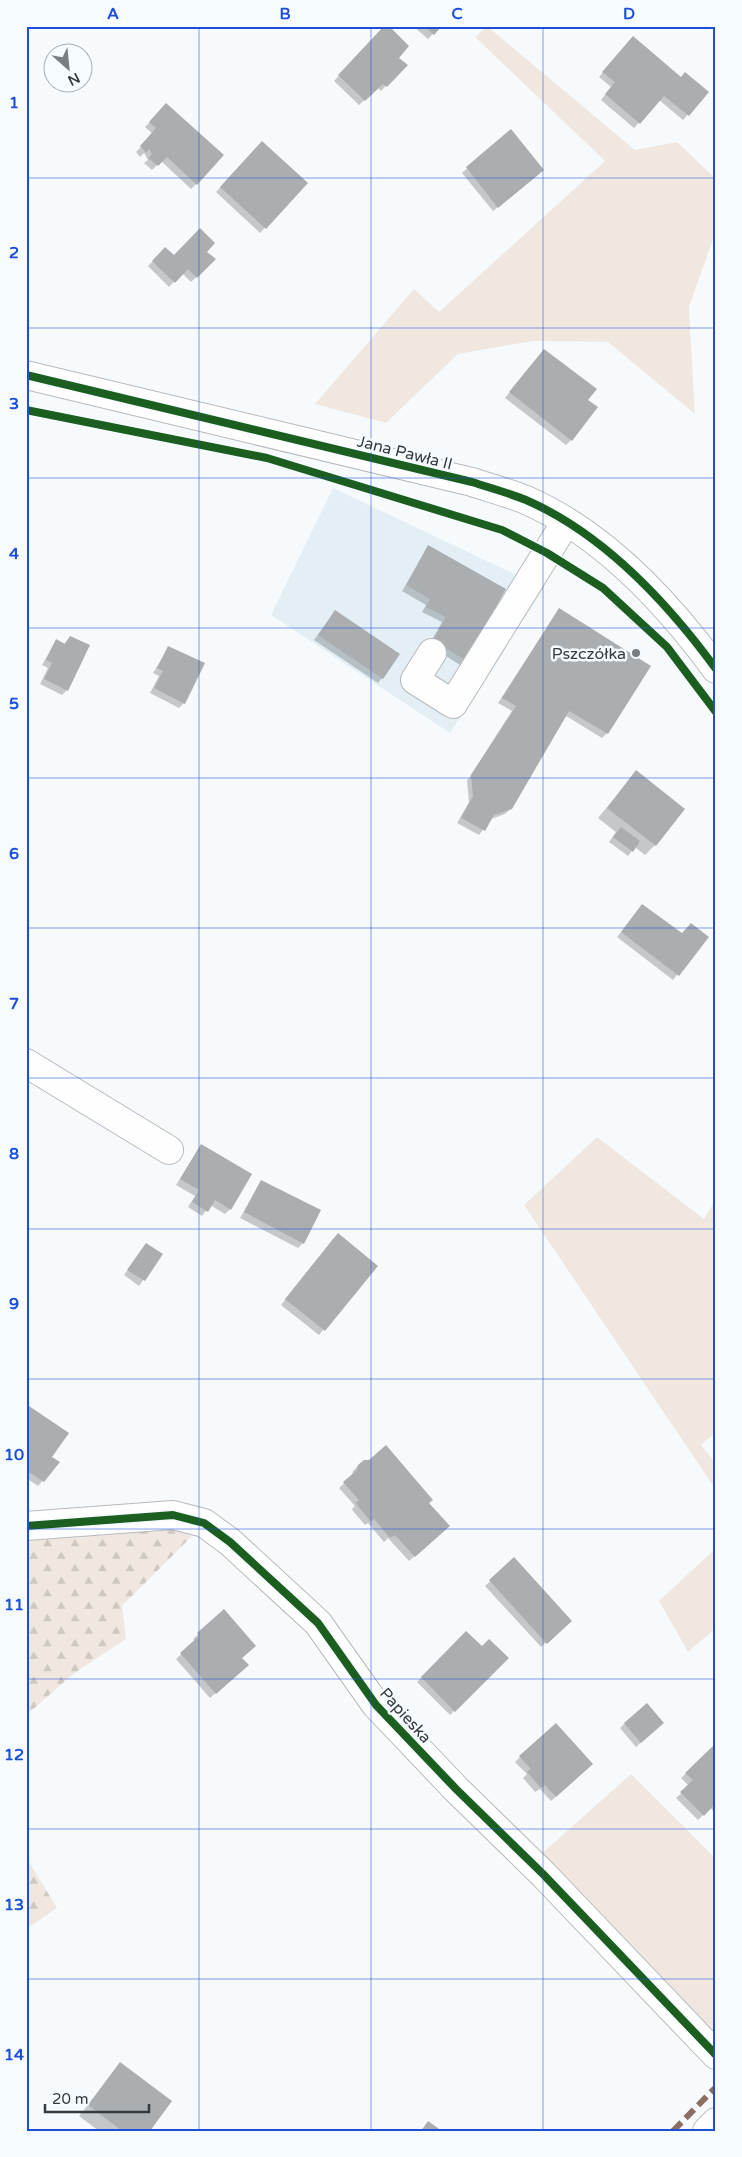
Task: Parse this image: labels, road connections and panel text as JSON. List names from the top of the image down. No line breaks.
{"streets":{"street":["Jana Pawła II","Papieska"]},"places":["Pszczółka"],"scale_bar":"20 m","north":"bottom right","grid":{"columns":["A","B","C","D"],"rows":["1","2","3","4","5","6","7","8","9","10","11","12","13","14"]}}
